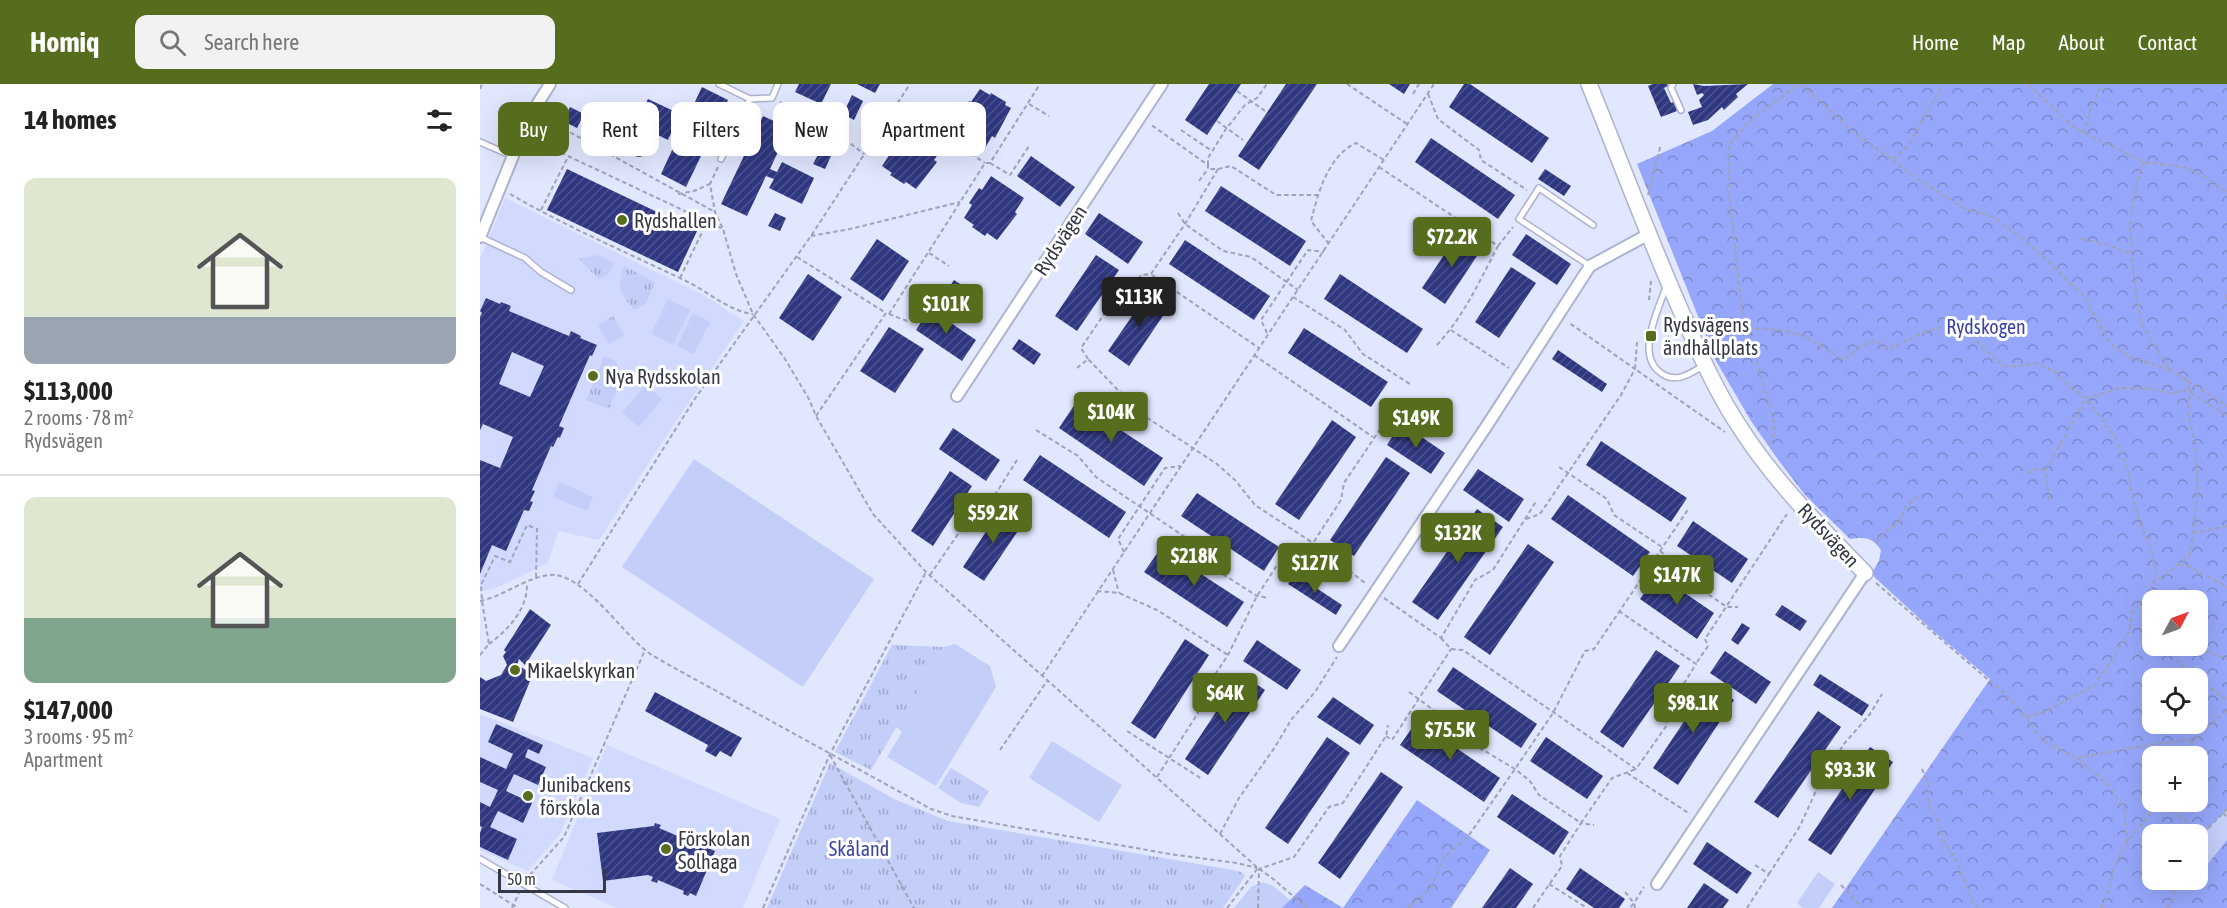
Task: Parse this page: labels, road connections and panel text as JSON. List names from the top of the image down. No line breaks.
{"streets":{"street":["Rydsvägen"]},"parks":["Rydskogen","Skåland"],"places":{"other":["Rydshallen","Nya Rydsskolan","Mikaelskyrkan","Junibackens förskola","Förskolan Solhaga"],"transit":["Rydsvägens ändhållplats"]},"scale_bar":"50 m","north":"top right","page":{"header":"Homiq","search":"Search here","nav":["Home","Map","About","Contact"],"heading":"14 homes","chip":["Buy","Rent","Filters","New","Apartment"],"list":[{"name":"$113,000","note":"2 rooms · 78 m² · Rydsvägen"},{"name":"$147,000","note":"3 rooms · 95 m² · Apartment"}],"price":["$72.2K","$113K","$101K","$104K","$149K","$59.2K","$132K","$218K","$127K","$147K","$64K","$98.1K","$75.5K","$93.3K"],"map_buttons":["+","−"],"scale":"50 m"}}
